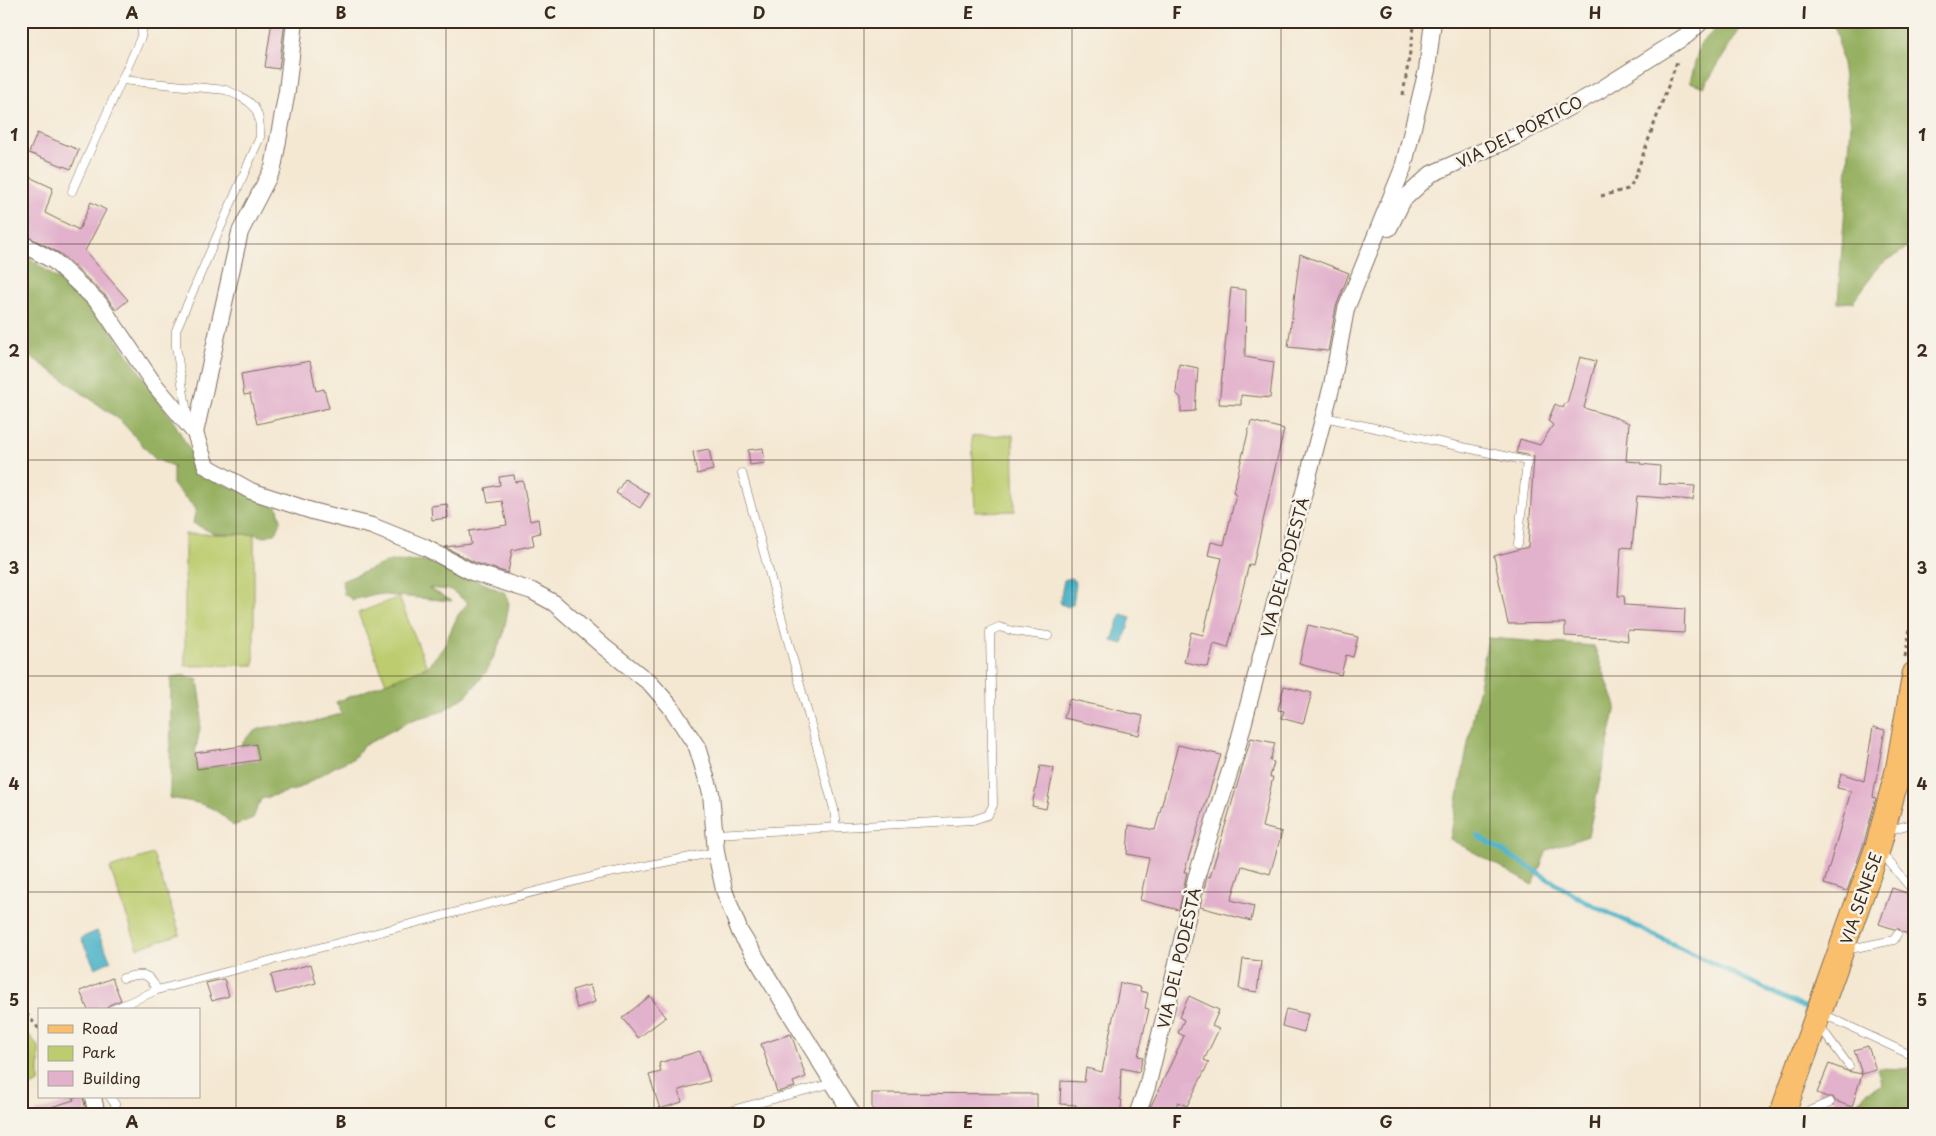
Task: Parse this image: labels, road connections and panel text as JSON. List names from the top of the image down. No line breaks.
{"streets":{"main road":["VIA SENESE"],"street":["VIA DEL PORTICO","VIA DEL PODESTÀ"]},"crossings":[["VIA DEL PORTICO","VIA DEL PODESTÀ"]],"legend":["Road","Park","Building"],"grid":{"columns":["A","B","C","D","E","F","G","H","I"],"rows":["1","2","3","4","5"]}}
